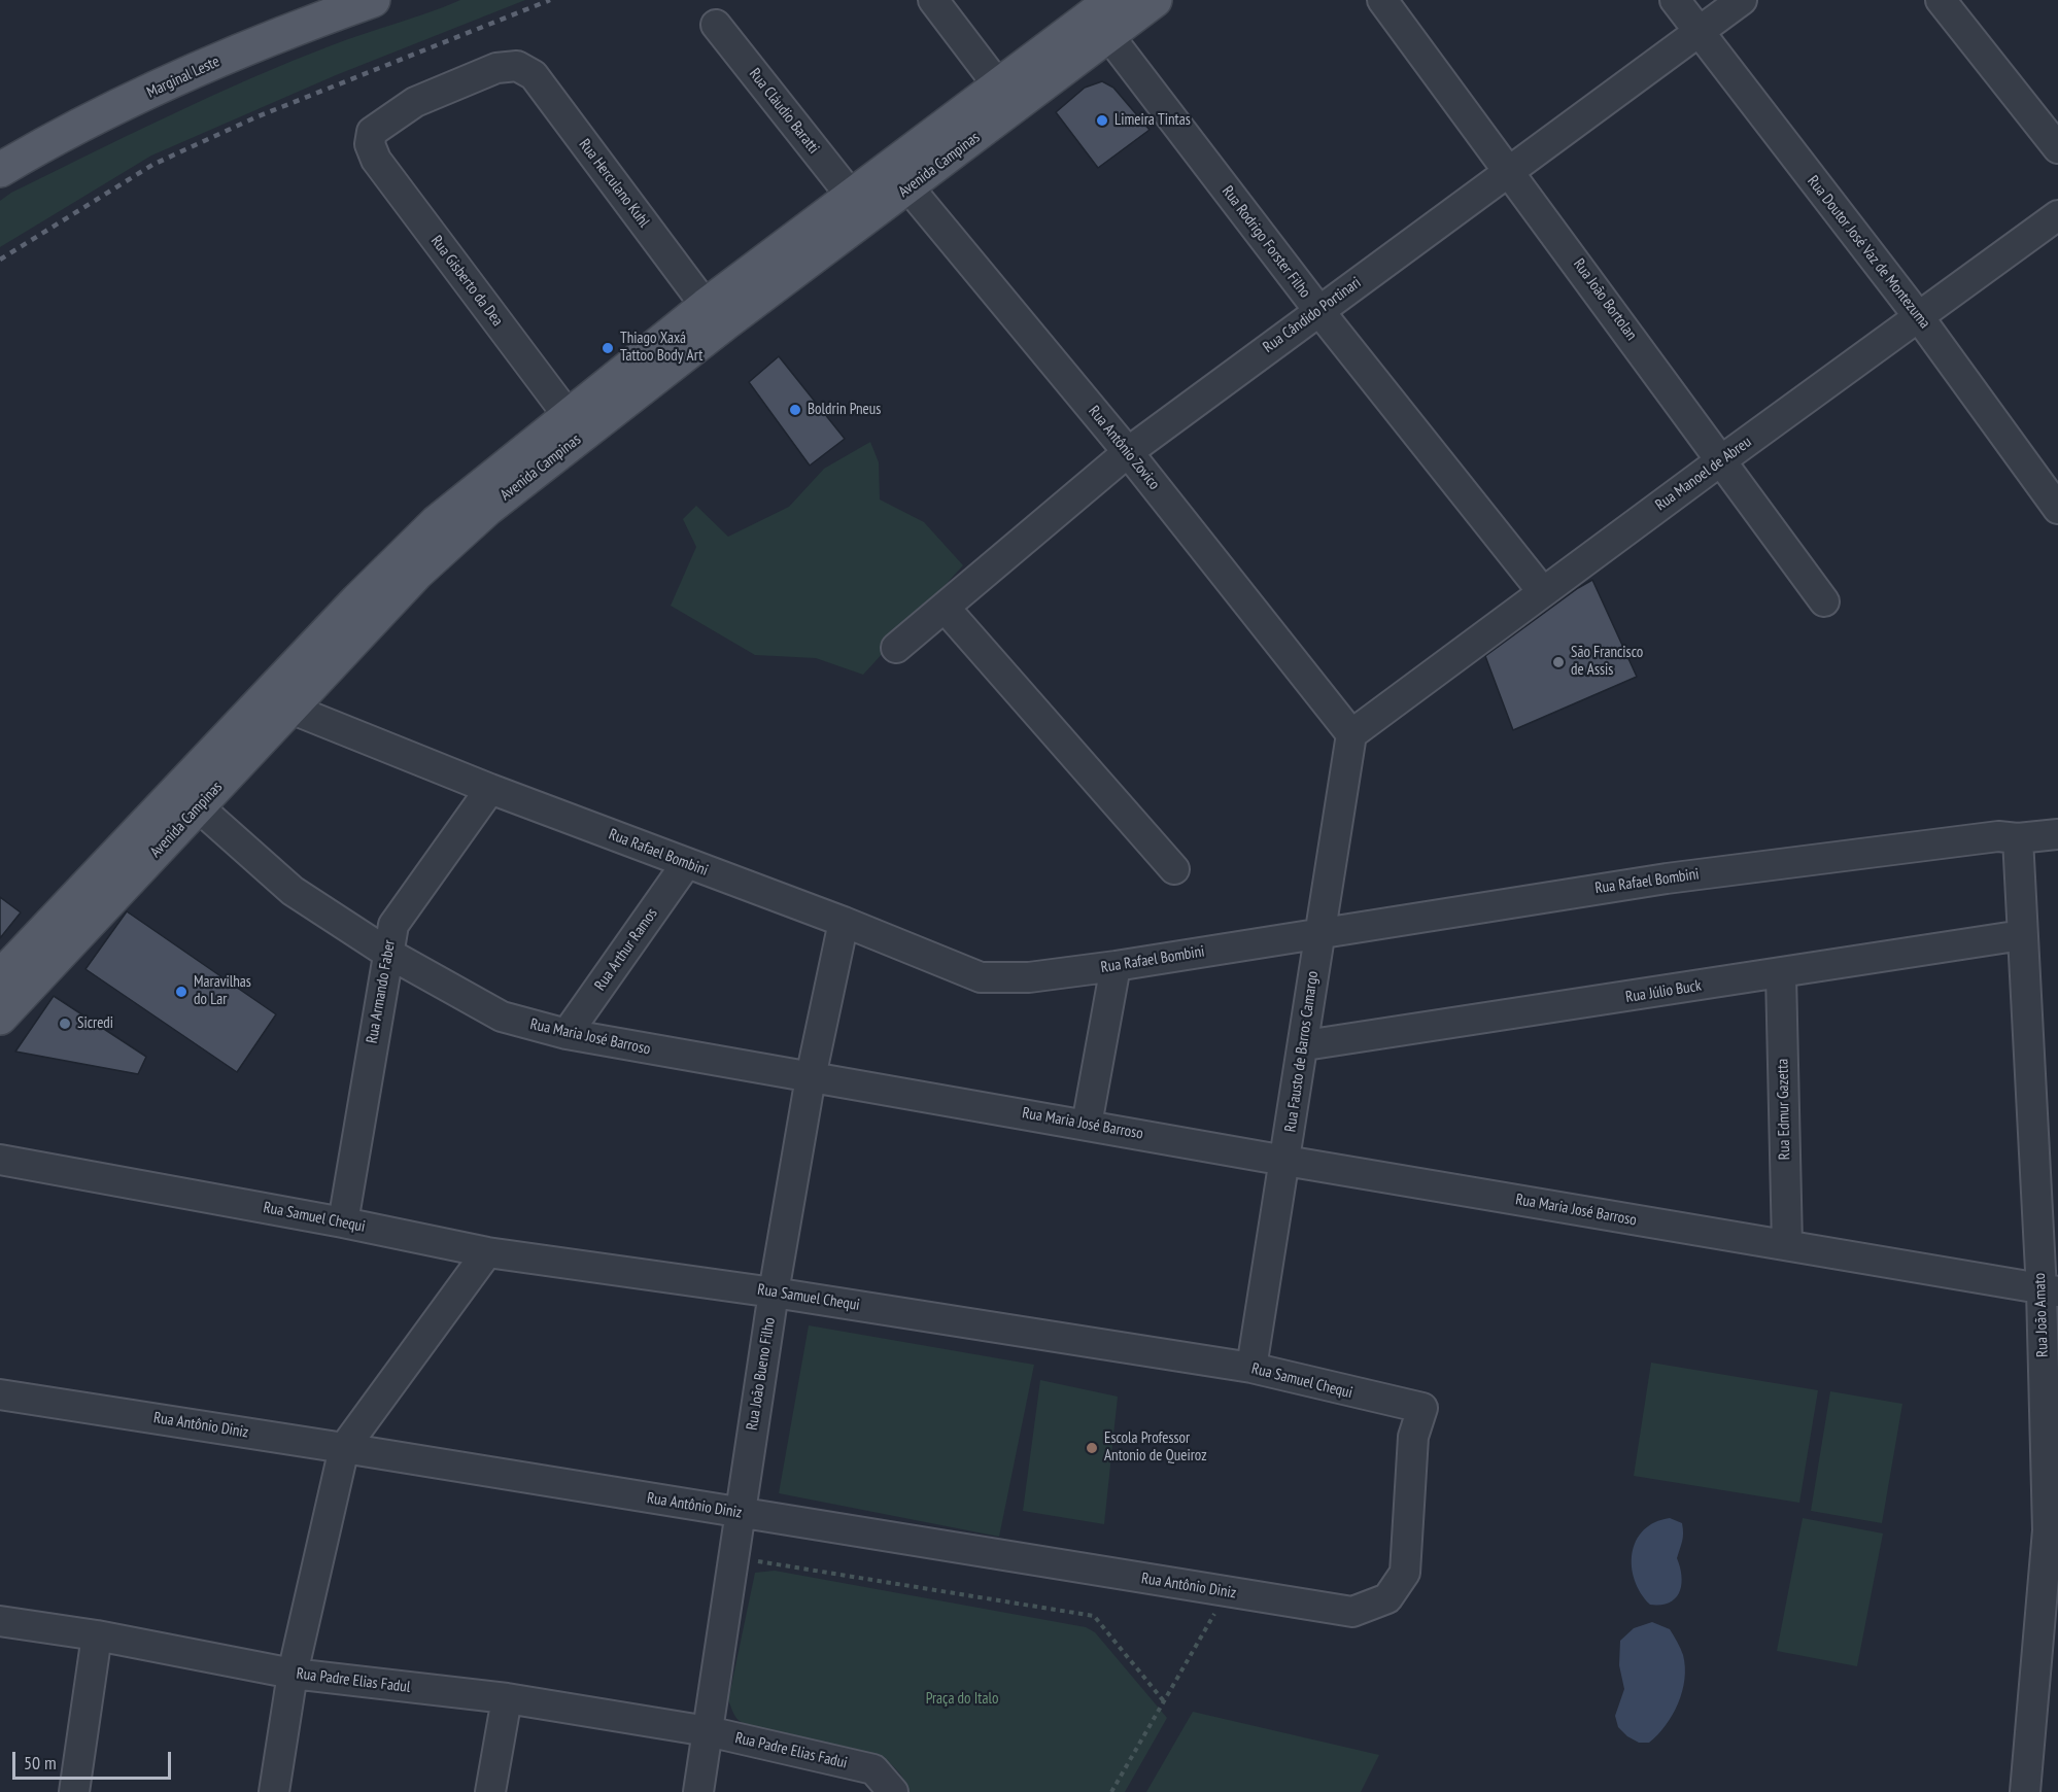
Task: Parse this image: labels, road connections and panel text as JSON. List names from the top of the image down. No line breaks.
{"streets":{"main road":["Marginal Leste","Avenida Campinas"],"street":["Rua Cláudio Baratti","Rua Herculano Kuhl","Rua Rodrigo Forster Filho","Rua Doutor José Vaz de Montezuma","Rua Gisberto da Dea","Rua João Bortolan","Rua Cândido Portinari","Rua Antônio Zovico","Rua Manoel de Abreu","Rua Rafael Bombini","Rua Arthur Ramos","Rua Armando Faber","Rua Júlio Buck","Rua Maria José Barroso","Rua Fausto de Barros Camargo","Rua Edmur Gazetta","Rua Samuel Chequi","Rua João Amato","Rua João Bueno Filho","Rua Antônio Diniz","Rua Padre Elias Fadul","Rua Padre Elias Fadui"]},"crossings":[["Rua Cláudio Baratti","Avenida Campinas"],["Avenida Campinas","Rua Herculano Kuhl"],["Avenida Campinas","Rua Rodrigo Forster Filho"],["Avenida Campinas","Rua Gisberto da Dea"],["Avenida Campinas","Rua Antônio Zovico"],["Avenida Campinas","Rua Rafael Bombini"],["Avenida Campinas","Rua Maria José Barroso"],["Rua Herculano Kuhl","Rua Gisberto da Dea"],["Rua Rodrigo Forster Filho","Rua Cândido Portinari"],["Rua Rodrigo Forster Filho","Rua Manoel de Abreu"],["Rua Doutor José Vaz de Montezuma","Rua Cândido Portinari"],["Rua Doutor José Vaz de Montezuma","Rua Manoel de Abreu"],["Rua João Bortolan","Rua Cândido Portinari"],["Rua João Bortolan","Rua Manoel de Abreu"],["Rua Cândido Portinari","Rua Antônio Zovico"],["Rua Antônio Zovico","Rua Manoel de Abreu"],["Rua Antônio Zovico","Rua Fausto de Barros Camargo"],["Rua Manoel de Abreu","Rua Fausto de Barros Camargo"],["Rua Rafael Bombini","Rua Arthur Ramos"],["Rua Rafael Bombini","Rua Armando Faber"],["Rua Rafael Bombini","Rua Fausto de Barros Camargo"],["Rua Rafael Bombini","Rua João Amato"],["Rua Rafael Bombini","Rua João Bueno Filho"],["Rua Arthur Ramos","Rua Maria José Barroso"],["Rua Armando Faber","Rua Maria José Barroso"],["Rua Armando Faber","Rua Samuel Chequi"],["Rua Júlio Buck","Rua Fausto de Barros Camargo"],["Rua Júlio Buck","Rua Edmur Gazetta"],["Rua Júlio Buck","Rua João Amato"],["Rua Maria José Barroso","Rua Fausto de Barros Camargo"],["Rua Maria José Barroso","Rua Edmur Gazetta"],["Rua Maria José Barroso","Rua João Amato"],["Rua Maria José Barroso","Rua João Bueno Filho"],["Rua Fausto de Barros Camargo","Rua Samuel Chequi"],["Rua Samuel Chequi","Rua João Bueno Filho"],["Rua Samuel Chequi","Rua Antônio Diniz"],["Rua João Bueno Filho","Rua Antônio Diniz"],["Rua João Bueno Filho","Rua Padre Elias Fadul"],["Rua João Bueno Filho","Rua Padre Elias Fadui"],["Rua Padre Elias Fadul","Rua Padre Elias Fadui"]],"parks":["Praça do Italo"],"places":["Limeira Tintas","Thiago Xaxá Tattoo Body Art","Boldrin Pneus","São Francisco de Assis","Maravilhas do Lar","Sicredi","Escola Professor Antonio de Queiroz"],"scale_bar":"50 m"}
